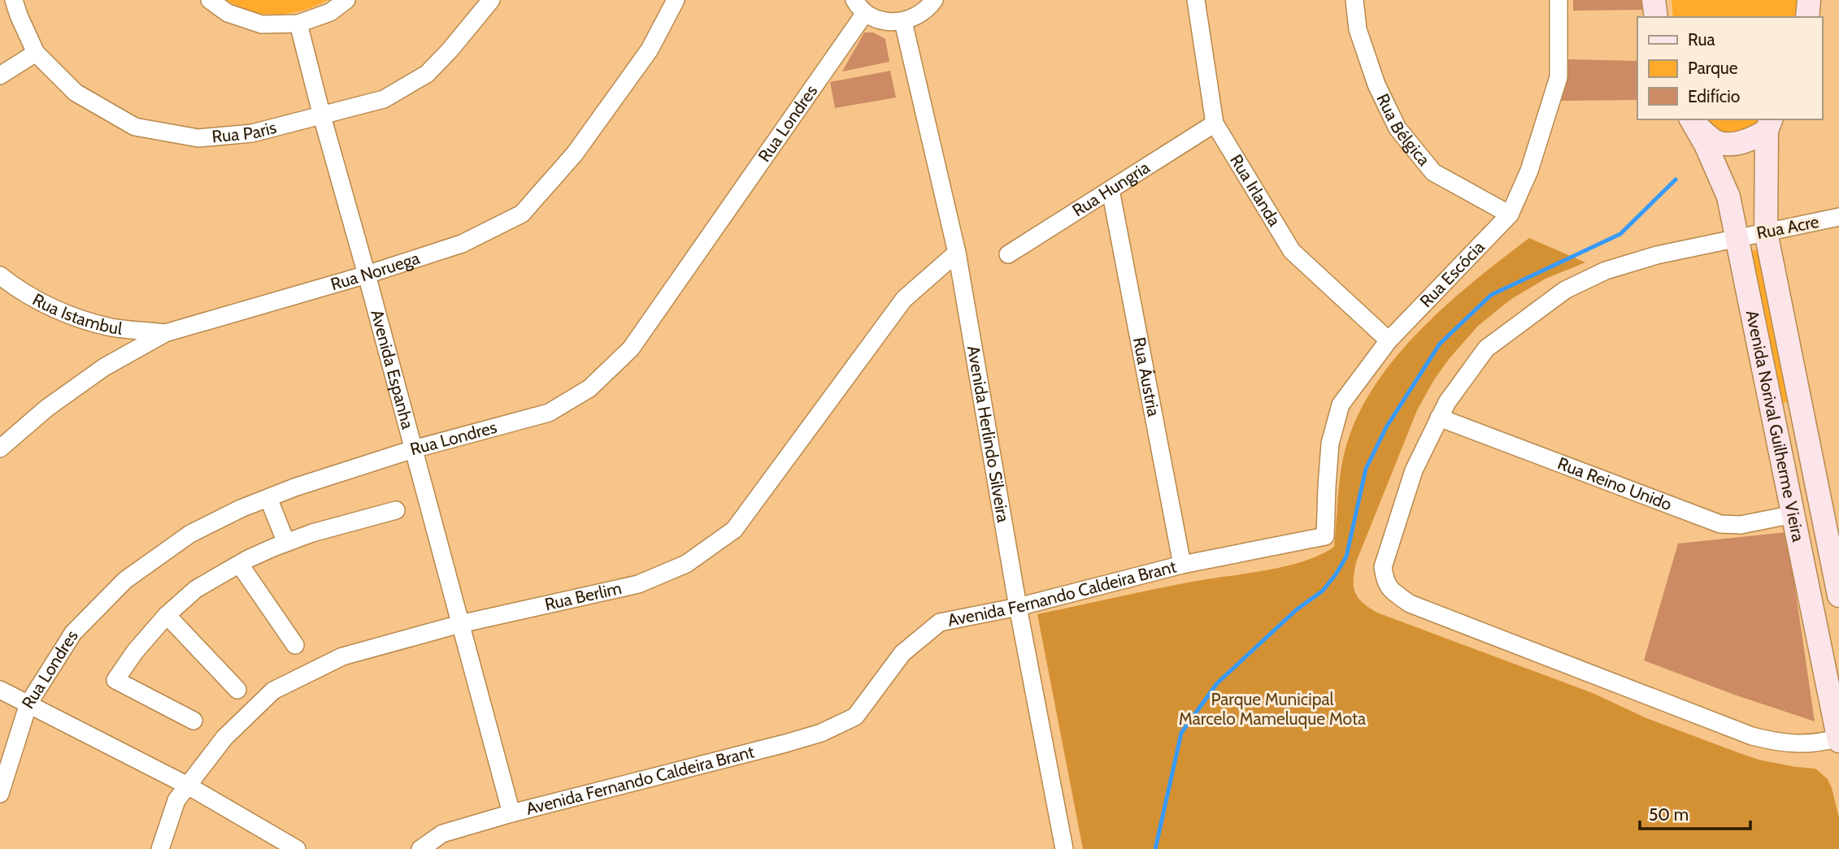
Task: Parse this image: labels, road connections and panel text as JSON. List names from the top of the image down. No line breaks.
{"streets":{"street":["Rua Londres","Rua Bélgica","Rua Paris","Rua Hungria","Rua Irlanda","Rua Acre","Rua Noruega","Rua Escócia","Rua Istambul","Avenida Espanha","Rua Áustria","Avenida Norival Guilherme Vieira","Avenida Herlindo Silveira","Rua Reino Unido","Avenida Fernando Caldeira Brant","Rua Berlim"]},"crossings":[["Rua Londres","Avenida Espanha"],["Rua Bélgica","Rua Escócia"],["Rua Paris","Avenida Espanha"],["Rua Hungria","Rua Irlanda"],["Rua Hungria","Rua Áustria"],["Rua Irlanda","Rua Escócia"],["Rua Acre","Avenida Norival Guilherme Vieira"],["Rua Acre","Rua Reino Unido"],["Rua Noruega","Rua Istambul"],["Rua Noruega","Avenida Espanha"],["Rua Escócia","Avenida Fernando Caldeira Brant"],["Avenida Espanha","Avenida Fernando Caldeira Brant"],["Avenida Espanha","Rua Berlim"],["Rua Áustria","Avenida Fernando Caldeira Brant"],["Avenida Norival Guilherme Vieira","Rua Reino Unido"],["Avenida Herlindo Silveira","Avenida Fernando Caldeira Brant"],["Avenida Herlindo Silveira","Rua Berlim"]],"parks":["Parque Municipal Marcelo Mameluque Mota"],"legend":["Rua","Parque","Edifício"],"scale_bar":"50 m"}
